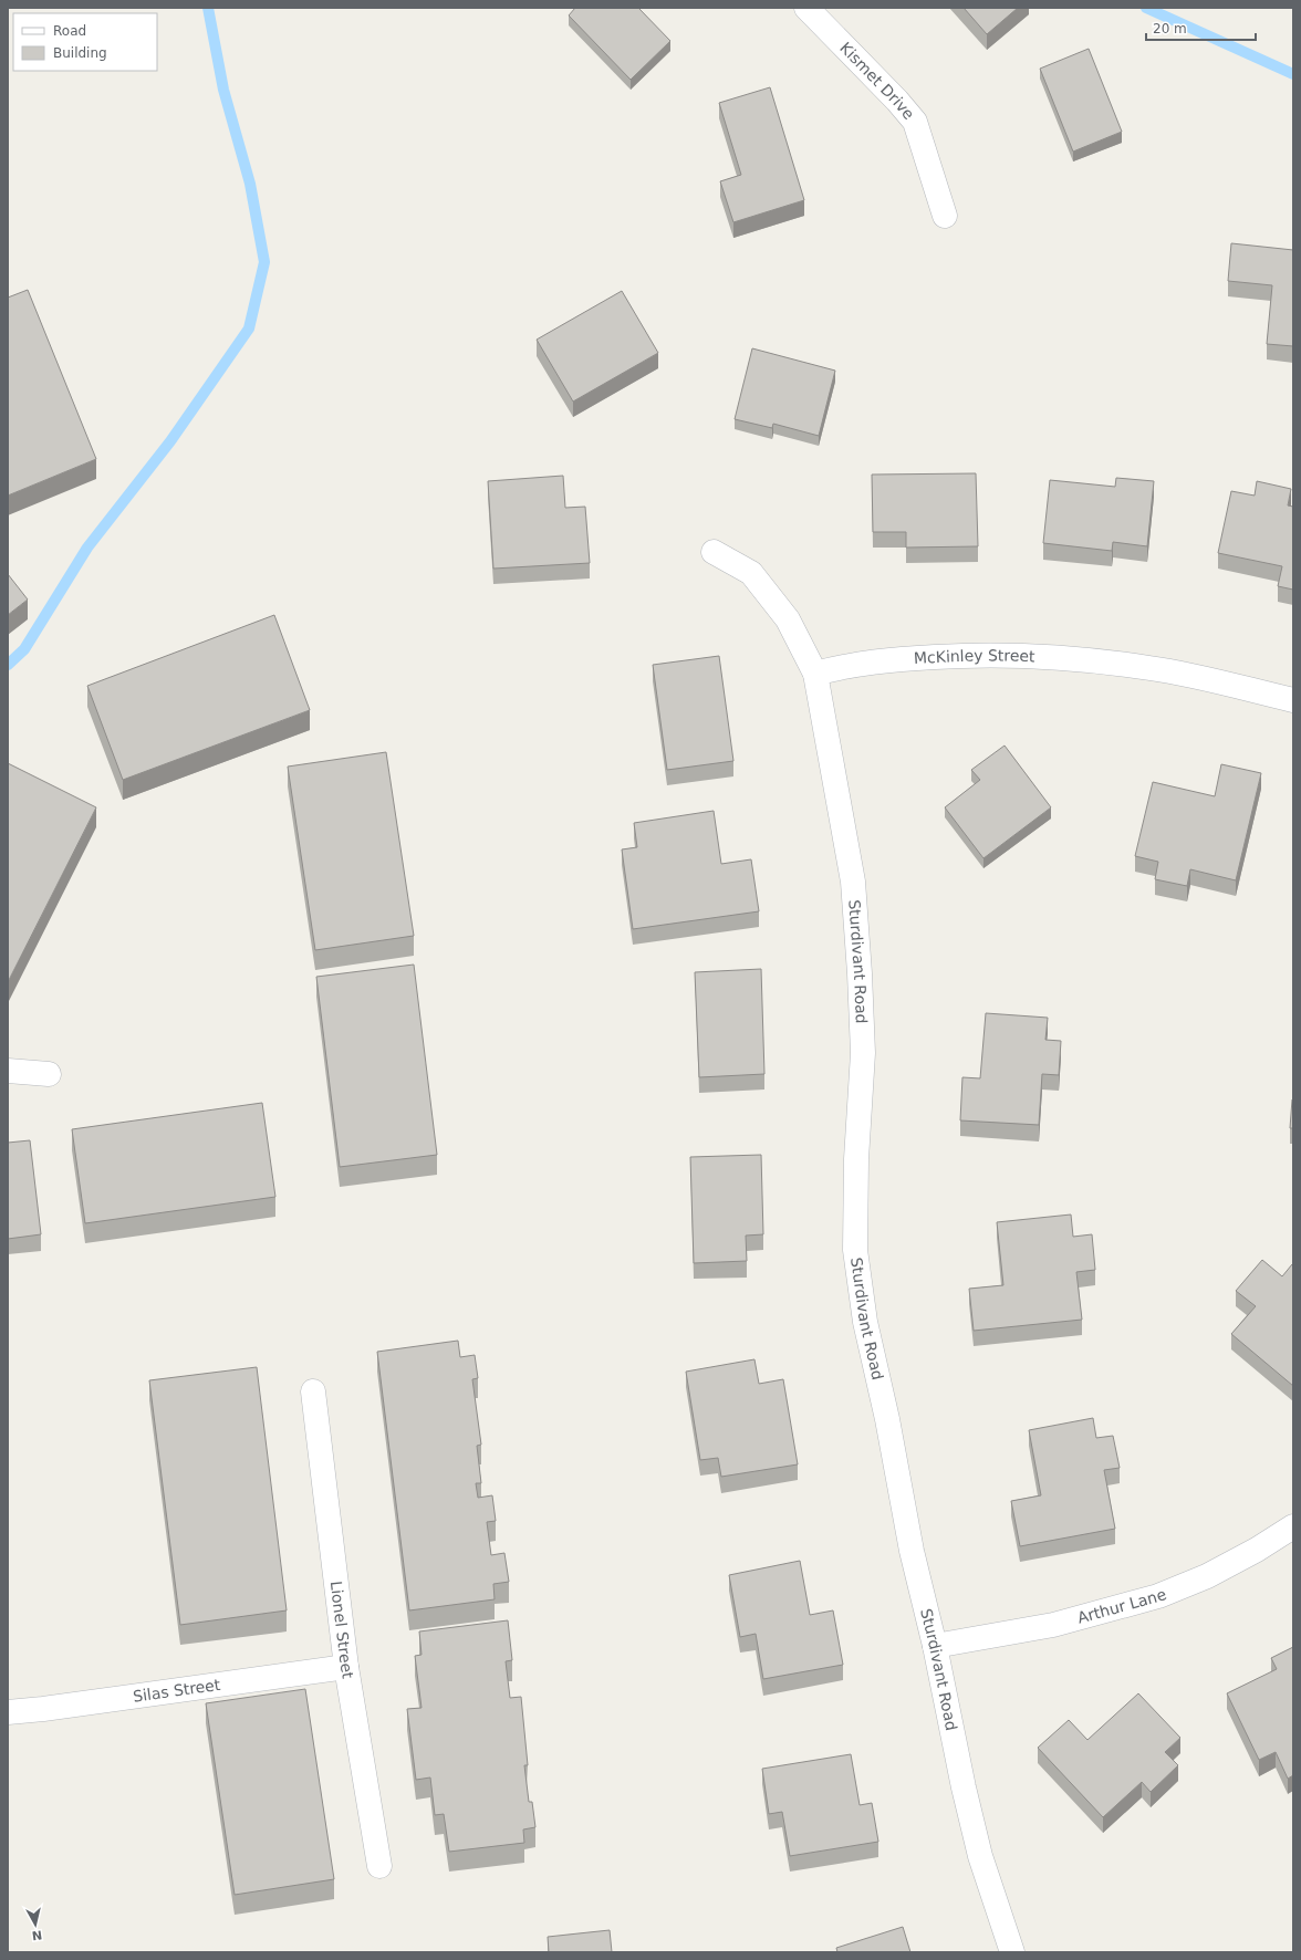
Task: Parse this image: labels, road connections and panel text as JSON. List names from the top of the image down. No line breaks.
{"streets":{"street":["Kismet Drive","McKinley Street","Sturdivant Road","Arthur Lane","Lionel Street","Silas Street"]},"crossings":[["McKinley Street","Sturdivant Road"],["Sturdivant Road","Arthur Lane"],["Lionel Street","Silas Street"]],"legend":["Road","Building"],"scale_bar":"20 m","north":"bottom"}
